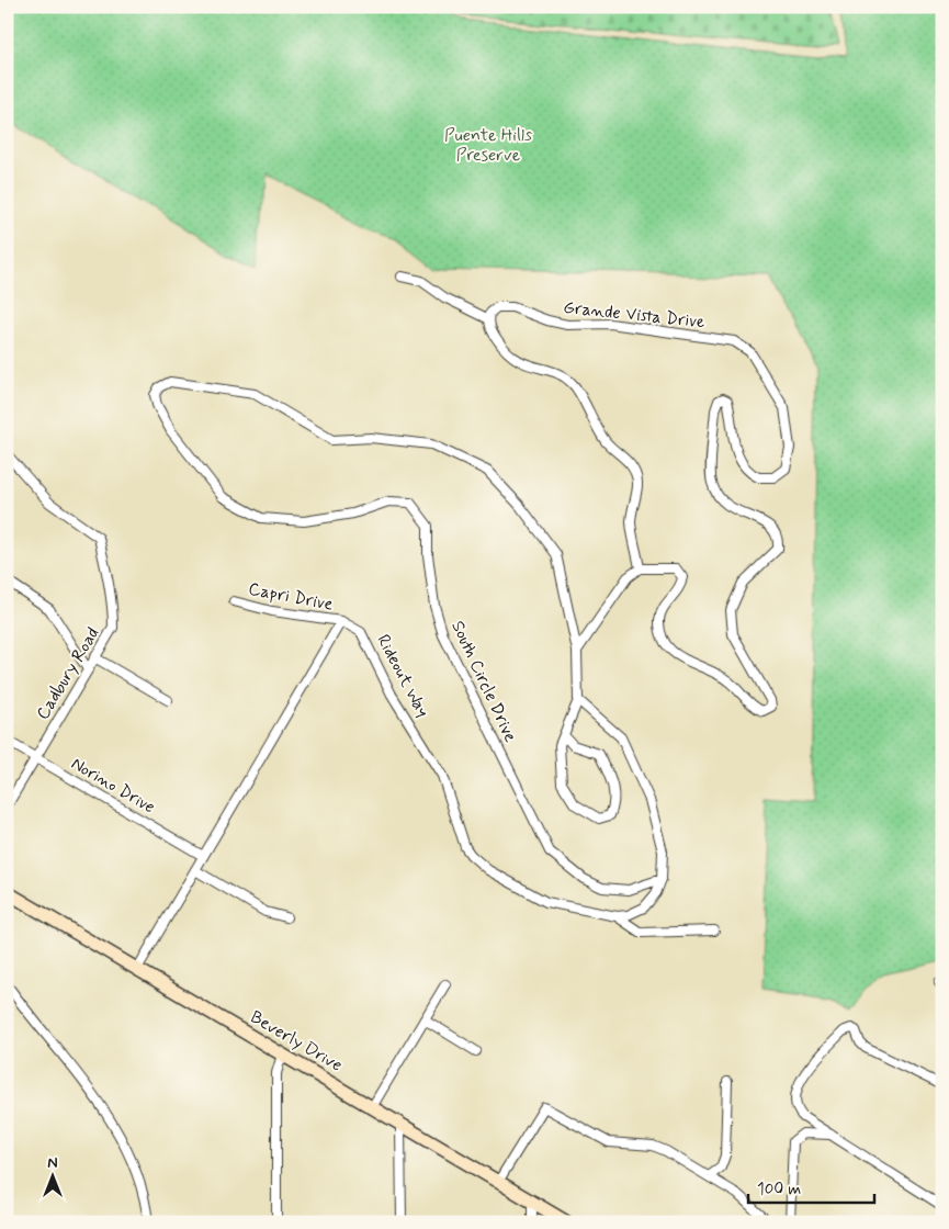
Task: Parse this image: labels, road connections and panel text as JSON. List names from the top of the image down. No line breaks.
{"streets":{"street":["Grande Vista Drive","Capri Drive","Cadbury Road","Rideout Way","South Circle Drive","Norino Drive","Beverly Drive"]},"crossings":[["Capri Drive","Rideout Way"],["Cadbury Road","Norino Drive"]],"parks":["Puente Hills Preserve"],"scale_bar":"100 m","north":"top"}
